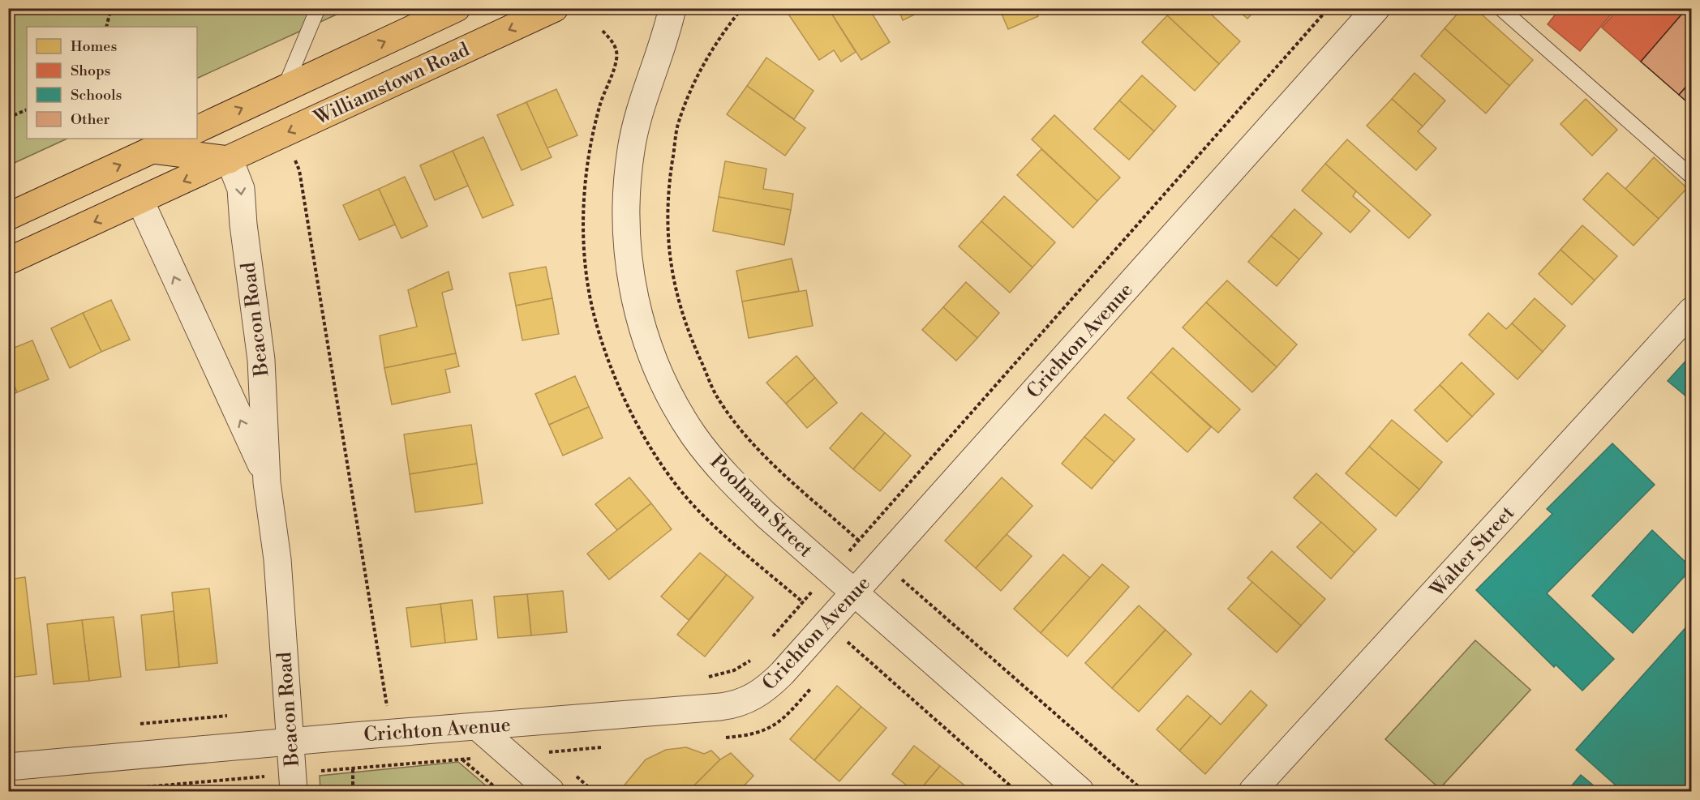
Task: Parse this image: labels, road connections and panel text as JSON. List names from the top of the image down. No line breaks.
{"streets":{"main road":["Williamstown Road"],"street":["Beacon Road","Crichton Avenue","Poolman Street","Walter Street"]},"crossings":[["Williamstown Road","Beacon Road"],["Beacon Road","Crichton Avenue"],["Crichton Avenue","Poolman Street"]],"legend":["Homes","Shops","Schools","Other"]}
